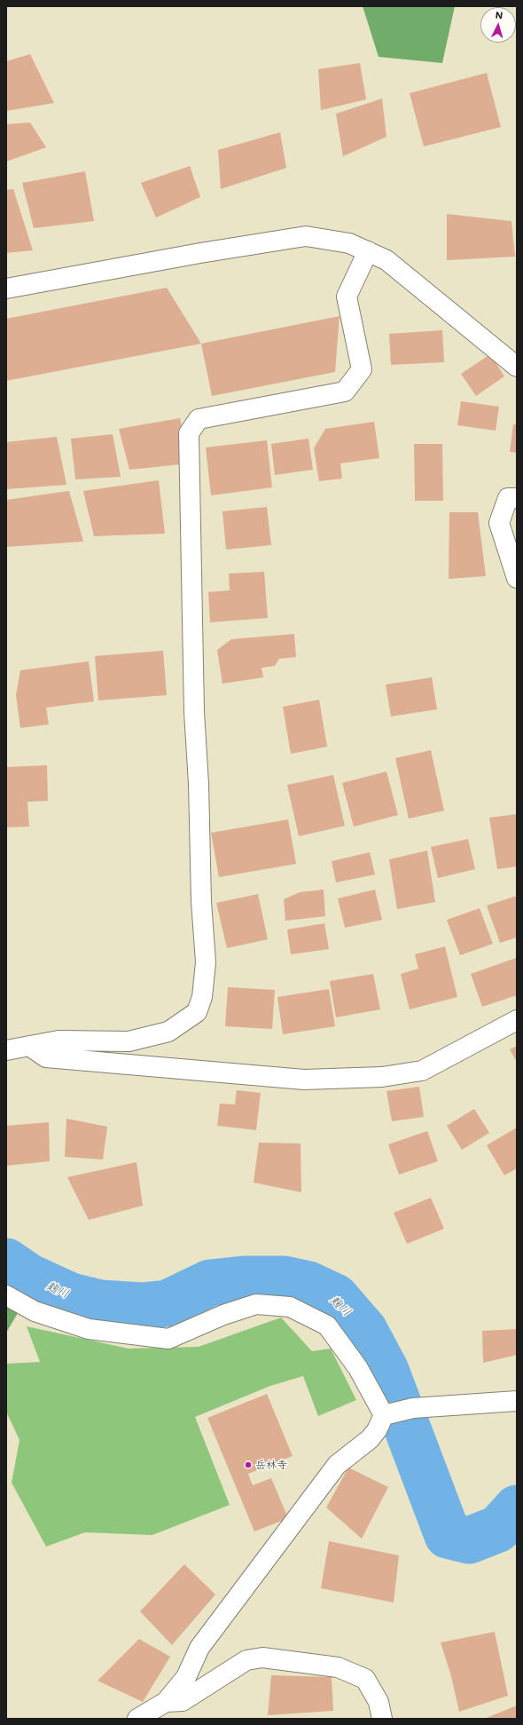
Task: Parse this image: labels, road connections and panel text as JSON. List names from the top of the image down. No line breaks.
{"water":["麹川"],"places":["岳林寺"],"north":"top"}
